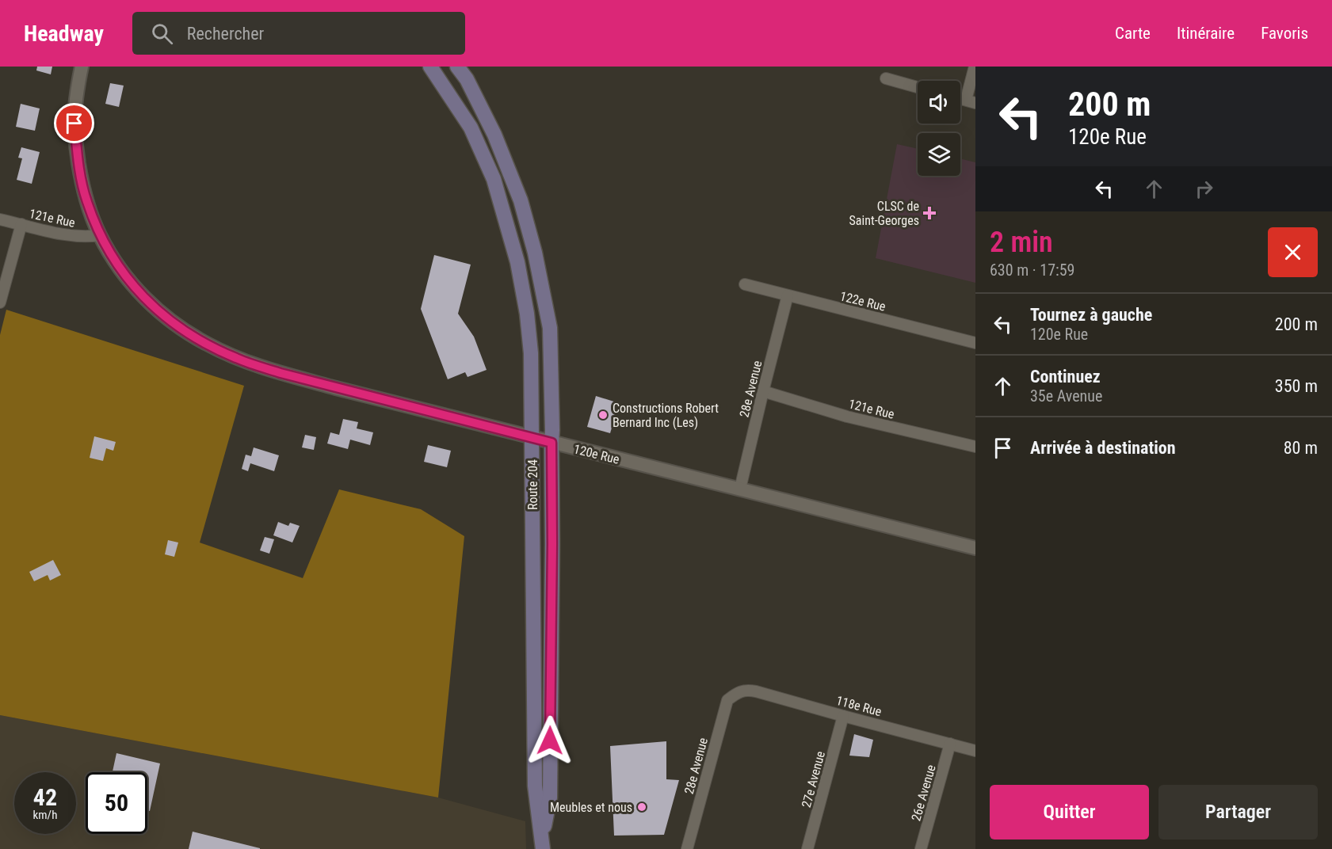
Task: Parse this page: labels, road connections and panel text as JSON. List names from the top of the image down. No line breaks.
{"streets":{"main road":["Route 204"],"street":["121e Rue","122e Rue","28e Avenue","120e Rue","118e Rue","27e Avenue","26e Avenue"]},"crossings":[["121e Rue","28e Avenue"],["121e Rue","120e Rue"],["122e Rue","28e Avenue"],["28e Avenue","120e Rue"],["28e Avenue","118e Rue"],["120e Rue","Route 204"],["118e Rue","27e Avenue"],["118e Rue","26e Avenue"]],"places":{"health":["CLSC de Saint-Georges"],"other":["Constructions Robert Bernard Inc (Les)","Meubles et nous"]},"page":{"header":"Headway","search":"Rechercher","nav":["Carte","Itinéraire","Favoris"],"turn":["200 m","120e Rue"],"heading":["2 min","630 m · 17:59"],"list":[{"name":"Tournez à gauche","note":"120e Rue","value":"200 m"},{"name":"Continuez","note":"35e Avenue","value":"350 m"},{"name":"Arrivée à destination","value":"80 m"}],"speed":"42 km/h","limit":"50","buttons":["Quitter","Partager"]}}
